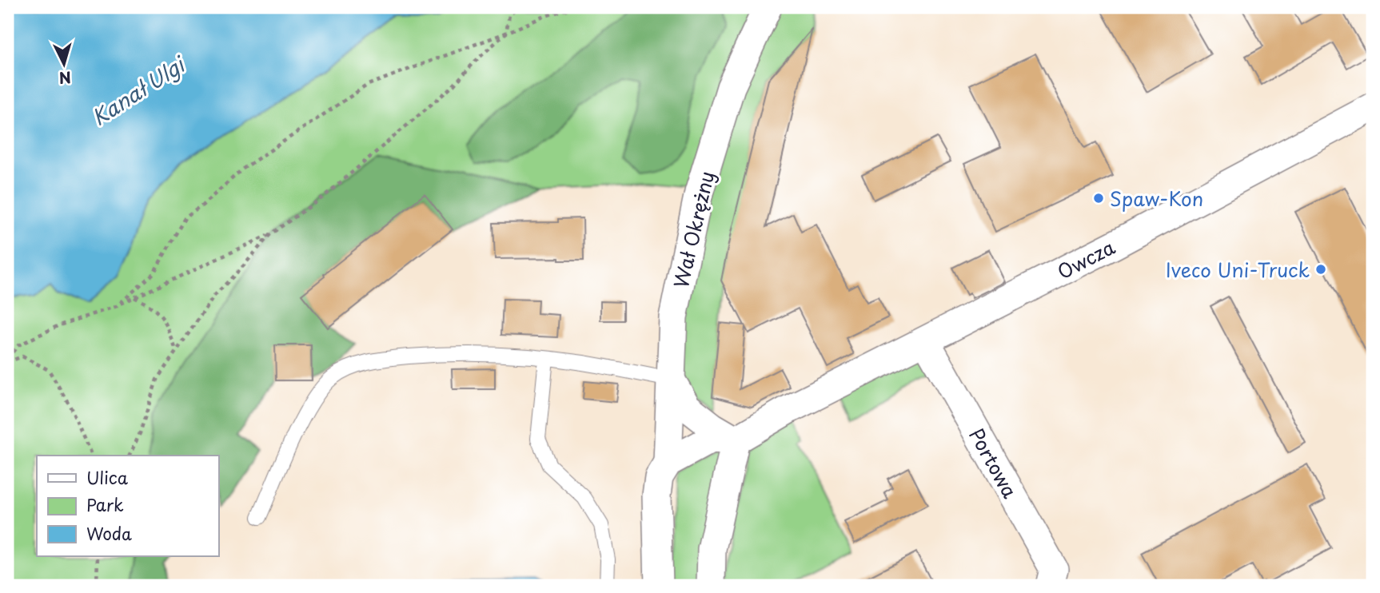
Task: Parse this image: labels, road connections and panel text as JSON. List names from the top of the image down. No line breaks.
{"streets":{"street":["Wał Okrężny","Owcza","Portowa"]},"crossings":[["Owcza","Portowa"]],"water":["Kanał Ulgi"],"places":["Spaw-Kon","Iveco Uni-Truck"],"legend":["Ulica","Park","Woda"],"north":"bottom"}
